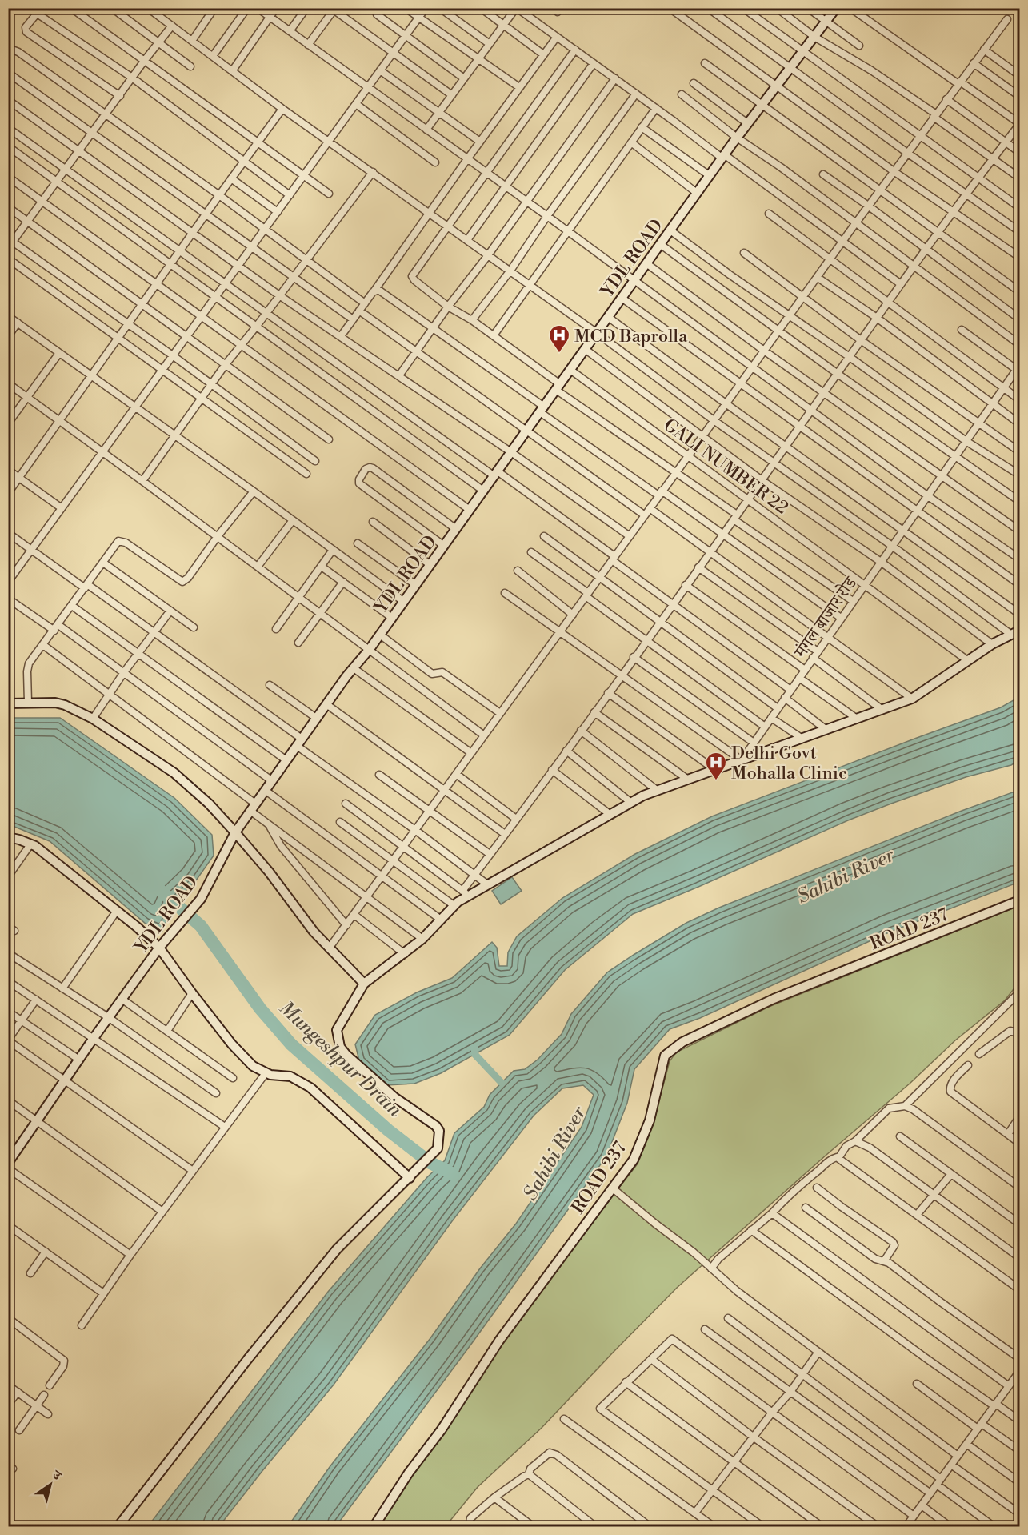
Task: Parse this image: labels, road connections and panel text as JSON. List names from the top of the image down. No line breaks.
{"streets":{"street":["YDL ROAD","GALI NUMBER 22","मंगल बाजार रोड","ROAD 237"]},"crossings":[["YDL ROAD","GALI NUMBER 22"],["GALI NUMBER 22","मंगल बाजार रोड"]],"water":["Sahibi River","Mungeshpur Drain"],"places":{"hospital":["MCD Baprolla","Delhi Govt Mohalla Clinic"]},"north":"top right"}
